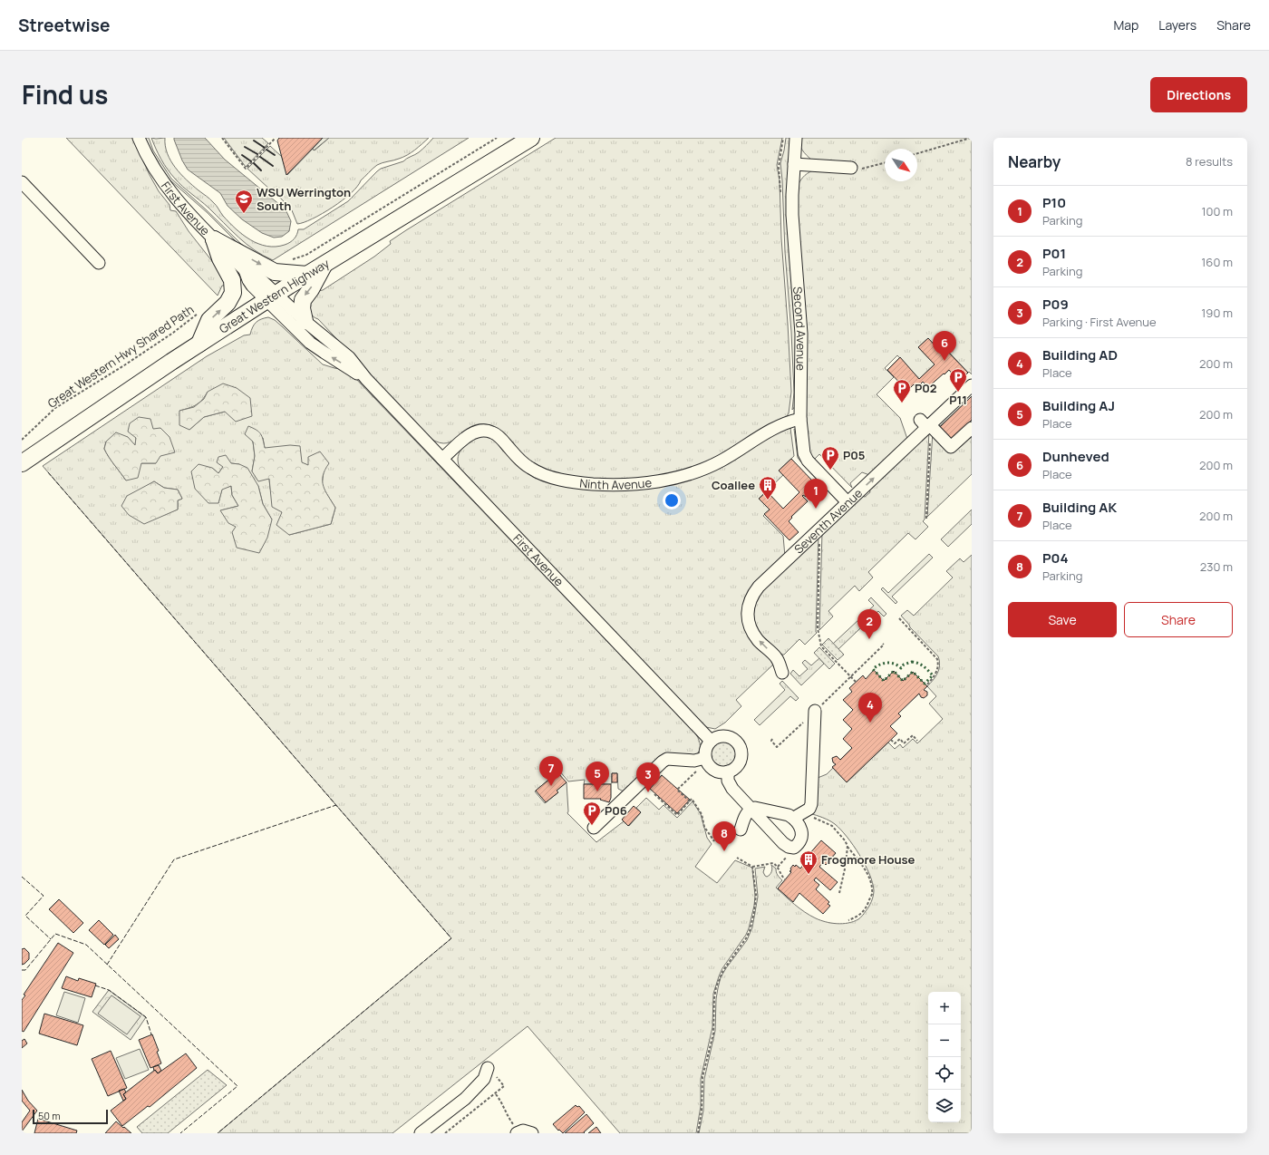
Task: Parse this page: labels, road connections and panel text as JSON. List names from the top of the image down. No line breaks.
{"streets":{"highway":["Great Western Highway"],"street":["First Avenue","Second Avenue","Ninth Avenue","Seventh Avenue"],"path":["Great Western Hwy Shared Path"]},"crossings":[["First Avenue","Great Western Highway"],["First Avenue","Ninth Avenue"],["Second Avenue","Ninth Avenue"],["Second Avenue","Seventh Avenue"]],"one_way":["Seventh Avenue"],"places":{"school or university":["WSU Werrington South"],"parking":["P11","P02","P05","P06"],"building":["Coallee","Frogmore House"]},"scale_bar":"50 m","north":"bottom right","page":{"header":"Streetwise","nav":["Map","Layers","Share"],"title":"Find us","buttons":["Directions",["Save","Share"]],"heading":["Nearby","8 results"],"list":[{"mark":"1","name":"P10","note":"Parking","value":"100 m"},{"mark":"2","name":"P01","note":"Parking","value":"160 m"},{"mark":"3","name":"P09","note":"Parking · First Avenue","value":"190 m"},{"mark":"4","name":"Building AD","note":"Place","value":"200 m"},{"mark":"5","name":"Building AJ","note":"Place","value":"200 m"},{"mark":"6","name":"Dunheved","note":"Place","value":"200 m"},{"mark":"7","name":"Building AK","note":"Place","value":"200 m"},{"mark":"8","name":"P04","note":"Parking","value":"230 m"}],"pins":["6","1","2","4","7","5","3","8"],"map_buttons":["+","−"],"scale":"50 m"}}
